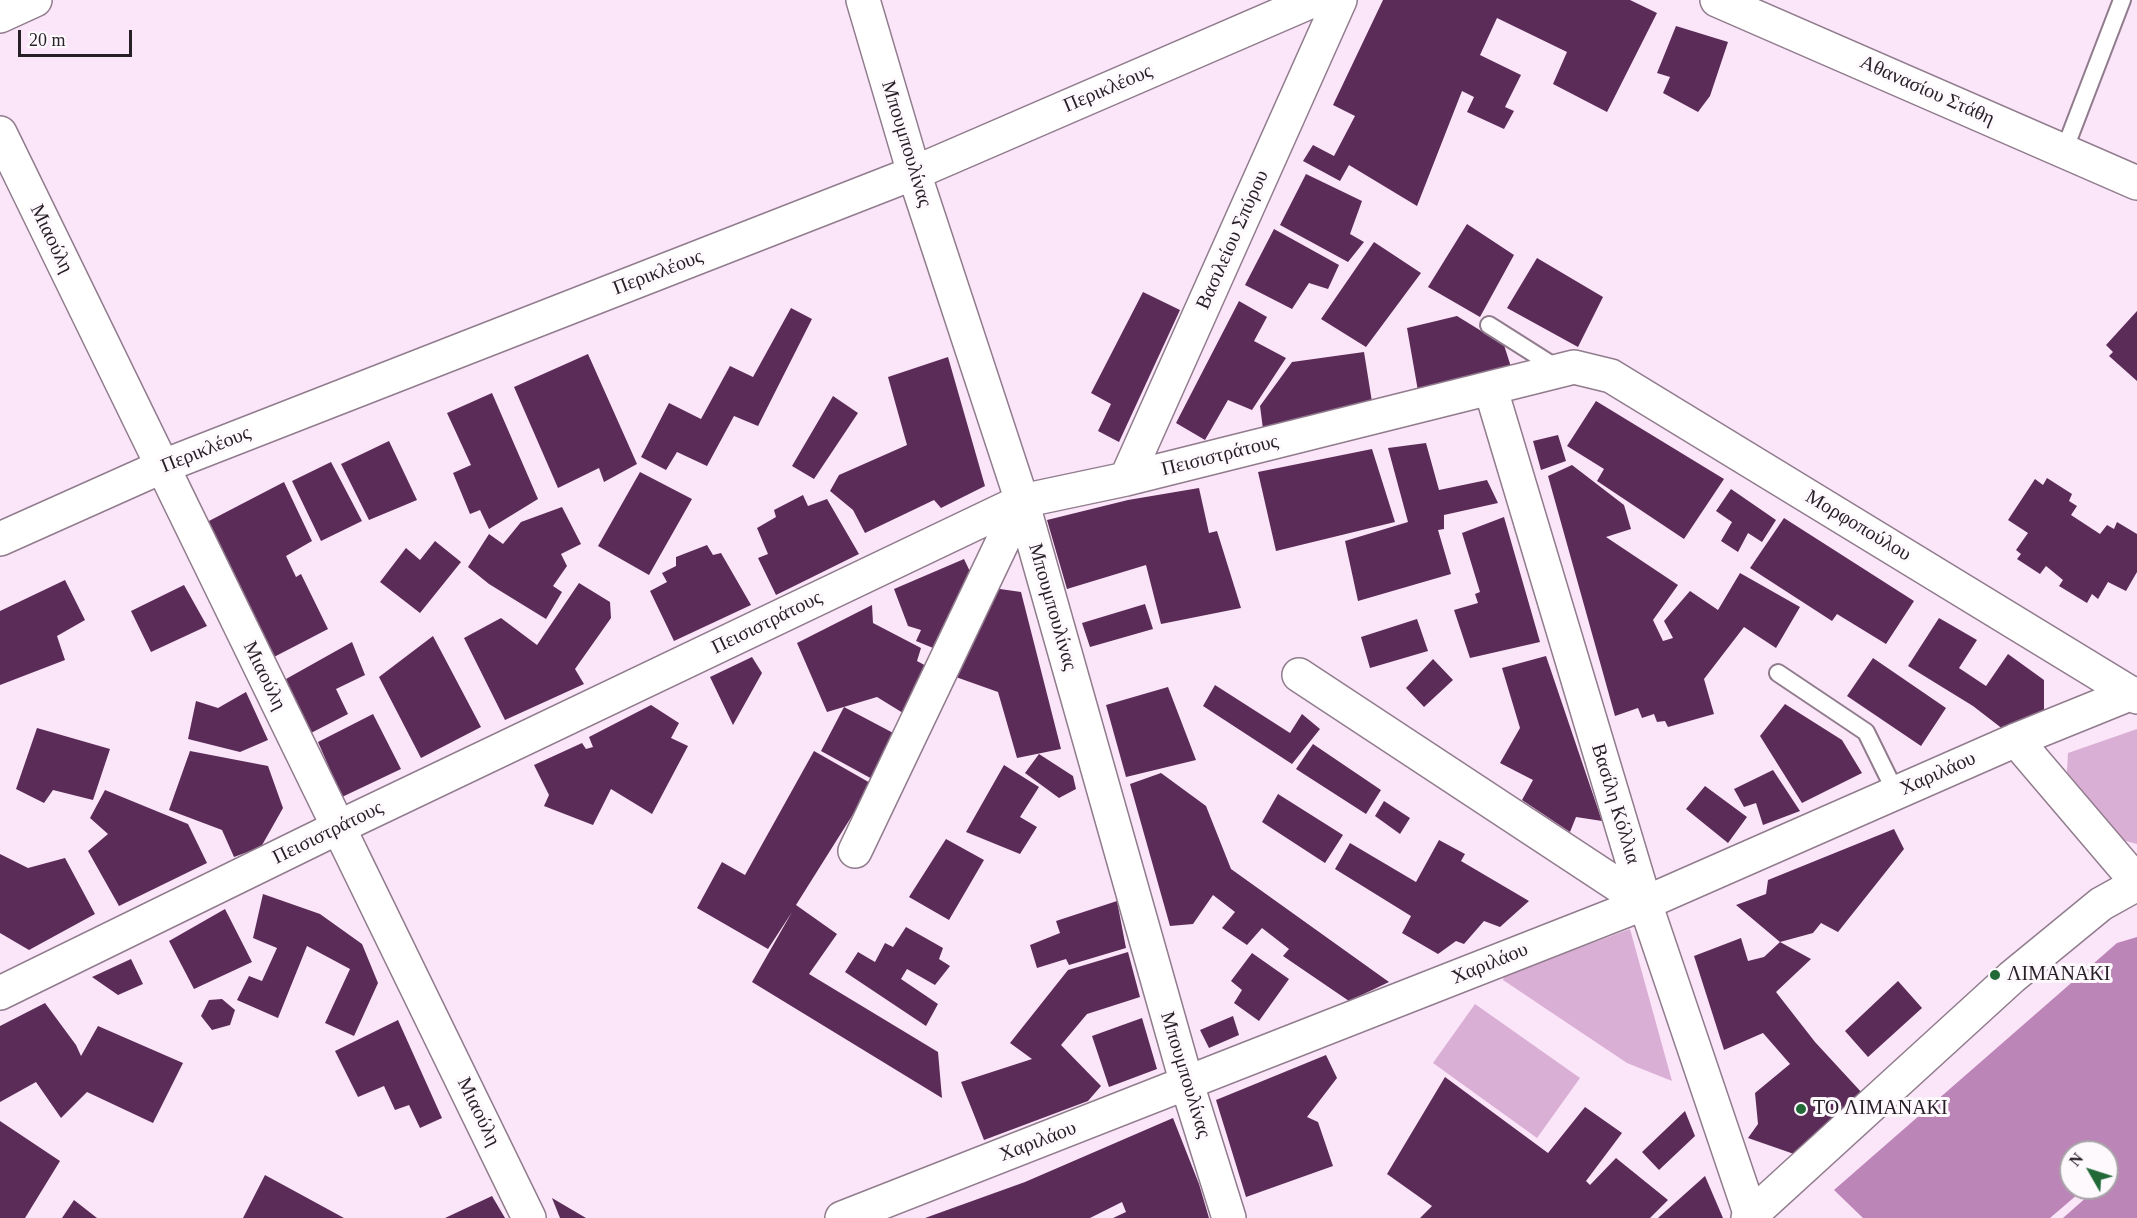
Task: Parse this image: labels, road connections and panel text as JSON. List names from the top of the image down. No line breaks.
{"streets":{"street":["Περικλέους","Αθανασίου Στάθη","Μπουμπουλίνας","Μιαούλη","Βασιλείου Σπύρου","Πεισιστράτους","Μορφοπούλου","Χαριλάου","Βασίλη Κόλλια"]},"crossings":[["Περικλέους","Μπουμπουλίνας"],["Περικλέους","Μιαούλη"],["Μπουμπουλίνας","Πεισιστράτους"],["Μπουμπουλίνας","Χαριλάου"],["Μιαούλη","Πεισιστράτους"],["Βασιλείου Σπύρου","Πεισιστράτους"],["Πεισιστράτους","Μορφοπούλου"],["Πεισιστράτους","Βασίλη Κόλλια"],["Μορφοπούλου","Χαριλάου"],["Χαριλάου","Βασίλη Κόλλια"]],"places":["ΛΙΜΑΝΑΚΙ","ΤΟ ΛΙΜΑΝΑΚΙ"],"scale_bar":"20 m","north":"top left"}
